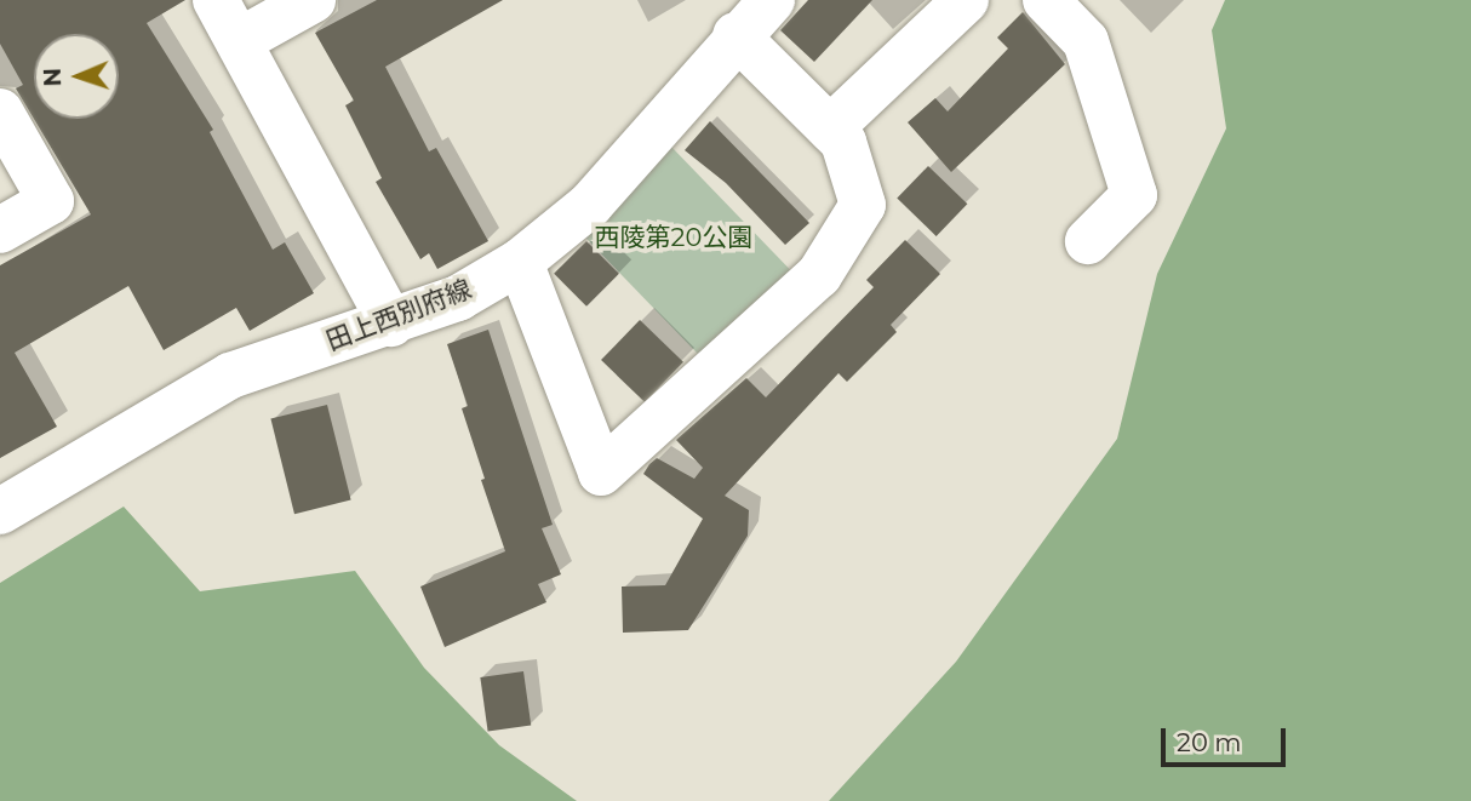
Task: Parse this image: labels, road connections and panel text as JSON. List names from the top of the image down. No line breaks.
{"streets":{"street":["田上西別府線"]},"parks":["西陵第20公園"],"scale_bar":"20 m","north":"left"}
